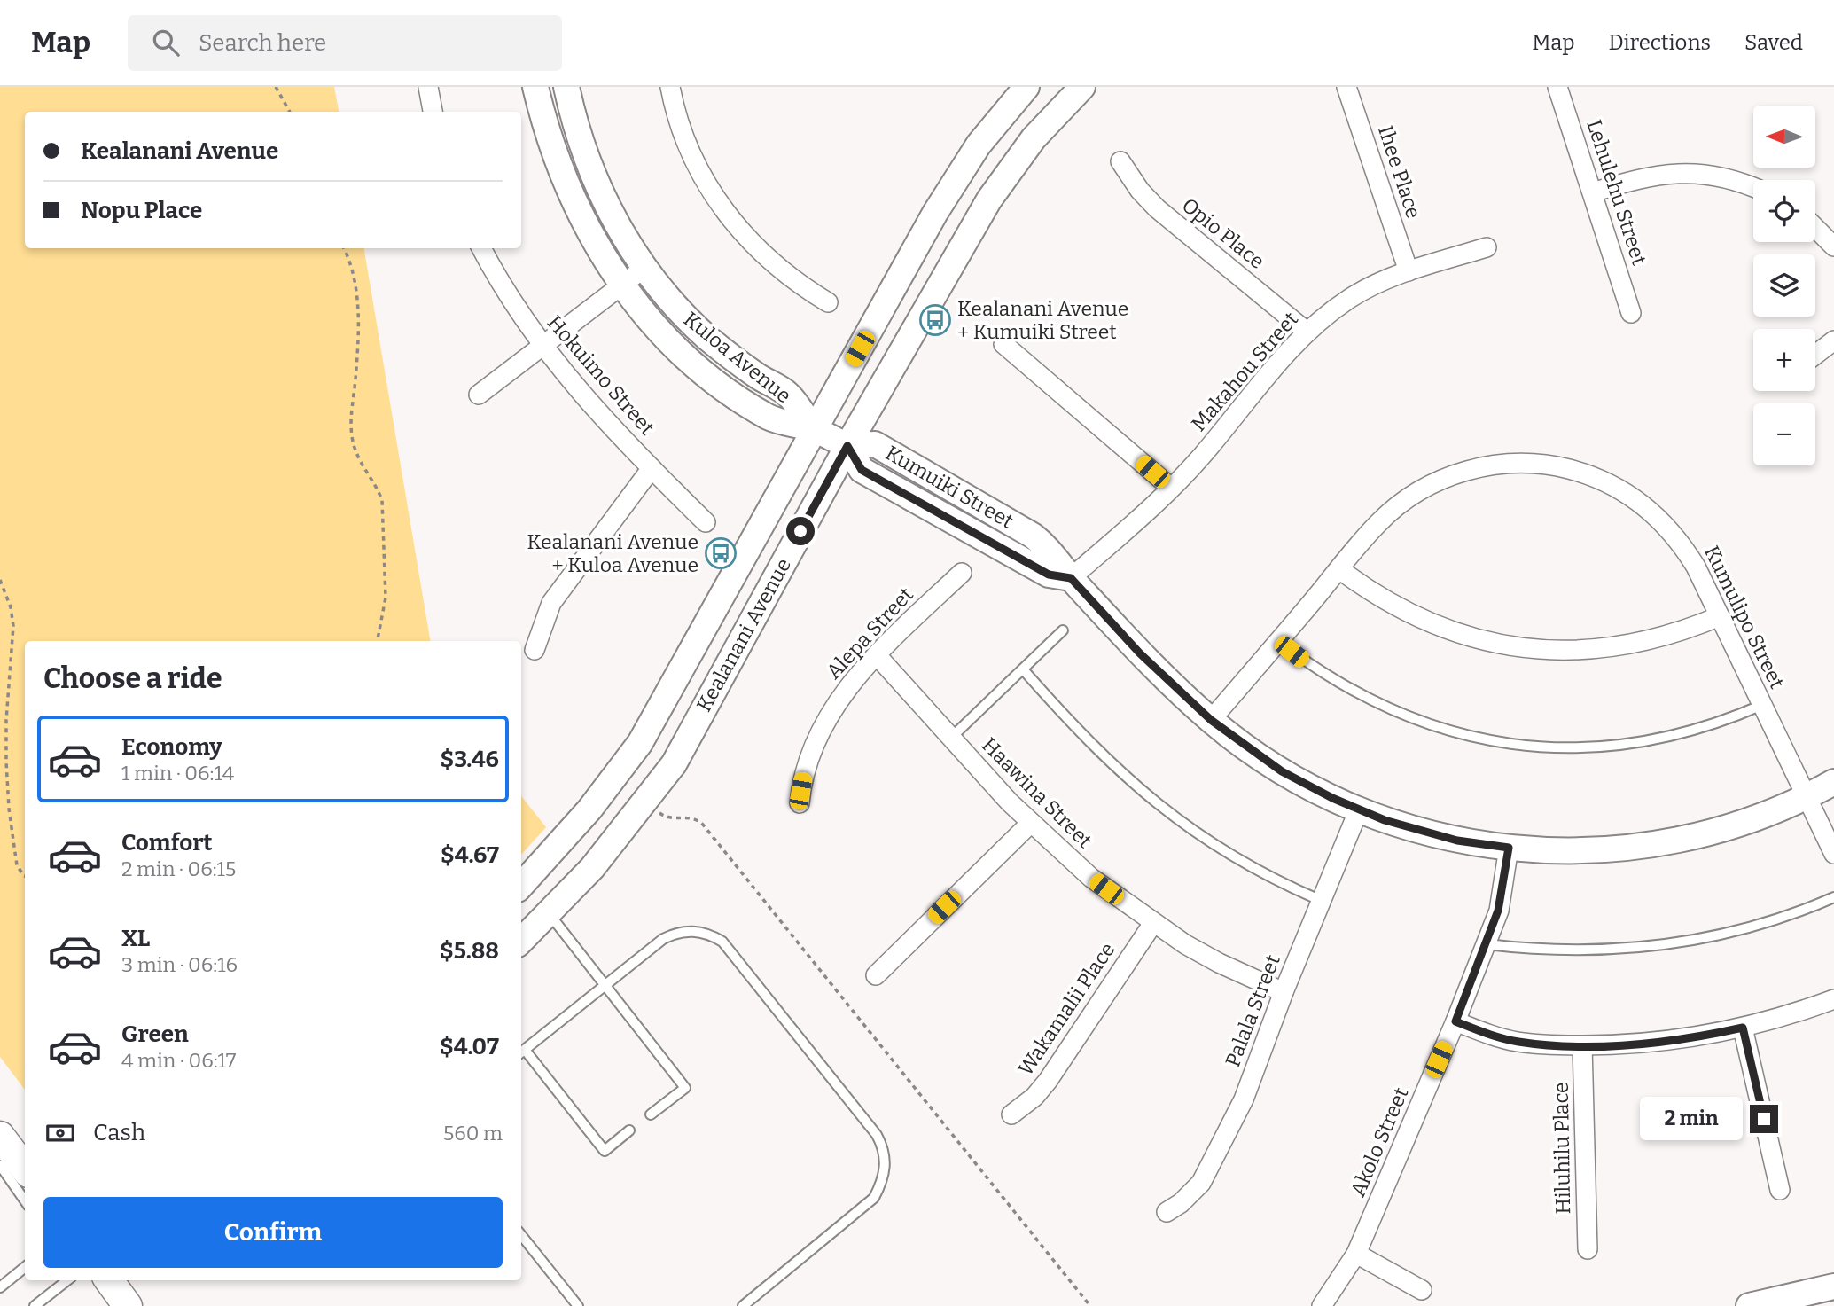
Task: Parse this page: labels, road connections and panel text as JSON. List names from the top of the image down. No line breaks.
{"streets":{"street":["Ihee Place","Lehulehu Street","Opio Place","Kuloa Avenue","Makahou Street","Hokuimo Street","Kumuiki Street","Kumulipo Street","Alepa Street","Kealanani Avenue","Haawina Street","Wakamalii Place","Palala Street","Akolo Street","Hiluhilu Place"]},"crossings":[["Ihee Place","Makahou Street"],["Opio Place","Makahou Street"],["Kuloa Avenue","Kumuiki Street"],["Kuloa Avenue","Kealanani Avenue"],["Makahou Street","Kumuiki Street"],["Kumuiki Street","Kumulipo Street"],["Kumuiki Street","Kealanani Avenue"],["Kumuiki Street","Palala Street"],["Kumuiki Street","Akolo Street"],["Alepa Street","Haawina Street"],["Haawina Street","Wakamalii Place"],["Haawina Street","Palala Street"]],"places":{"bus stop":["Kealanani Avenue + Kumuiki Street","Kealanani Avenue + Kuloa Avenue"]},"north":"left","page":{"header":"Map","search":"Search here","nav":["Map","Directions","Saved"],"map_buttons":["+","−"],"banner":["Kealanani Avenue","Nopu Place"],"heading":"Choose a ride","list":[{"name":"Economy","note":"1 min · 06:14","value":"$3.46"},{"name":"Comfort","note":"2 min · 06:15","value":"$4.67"},{"name":"XL","note":"3 min · 06:16","value":"$5.88"},{"name":"Green","note":"4 min · 06:17","value":"$4.07"}],"bubble":"2 min","pay":["Cash","560 m"],"buttons":"Confirm"}}
